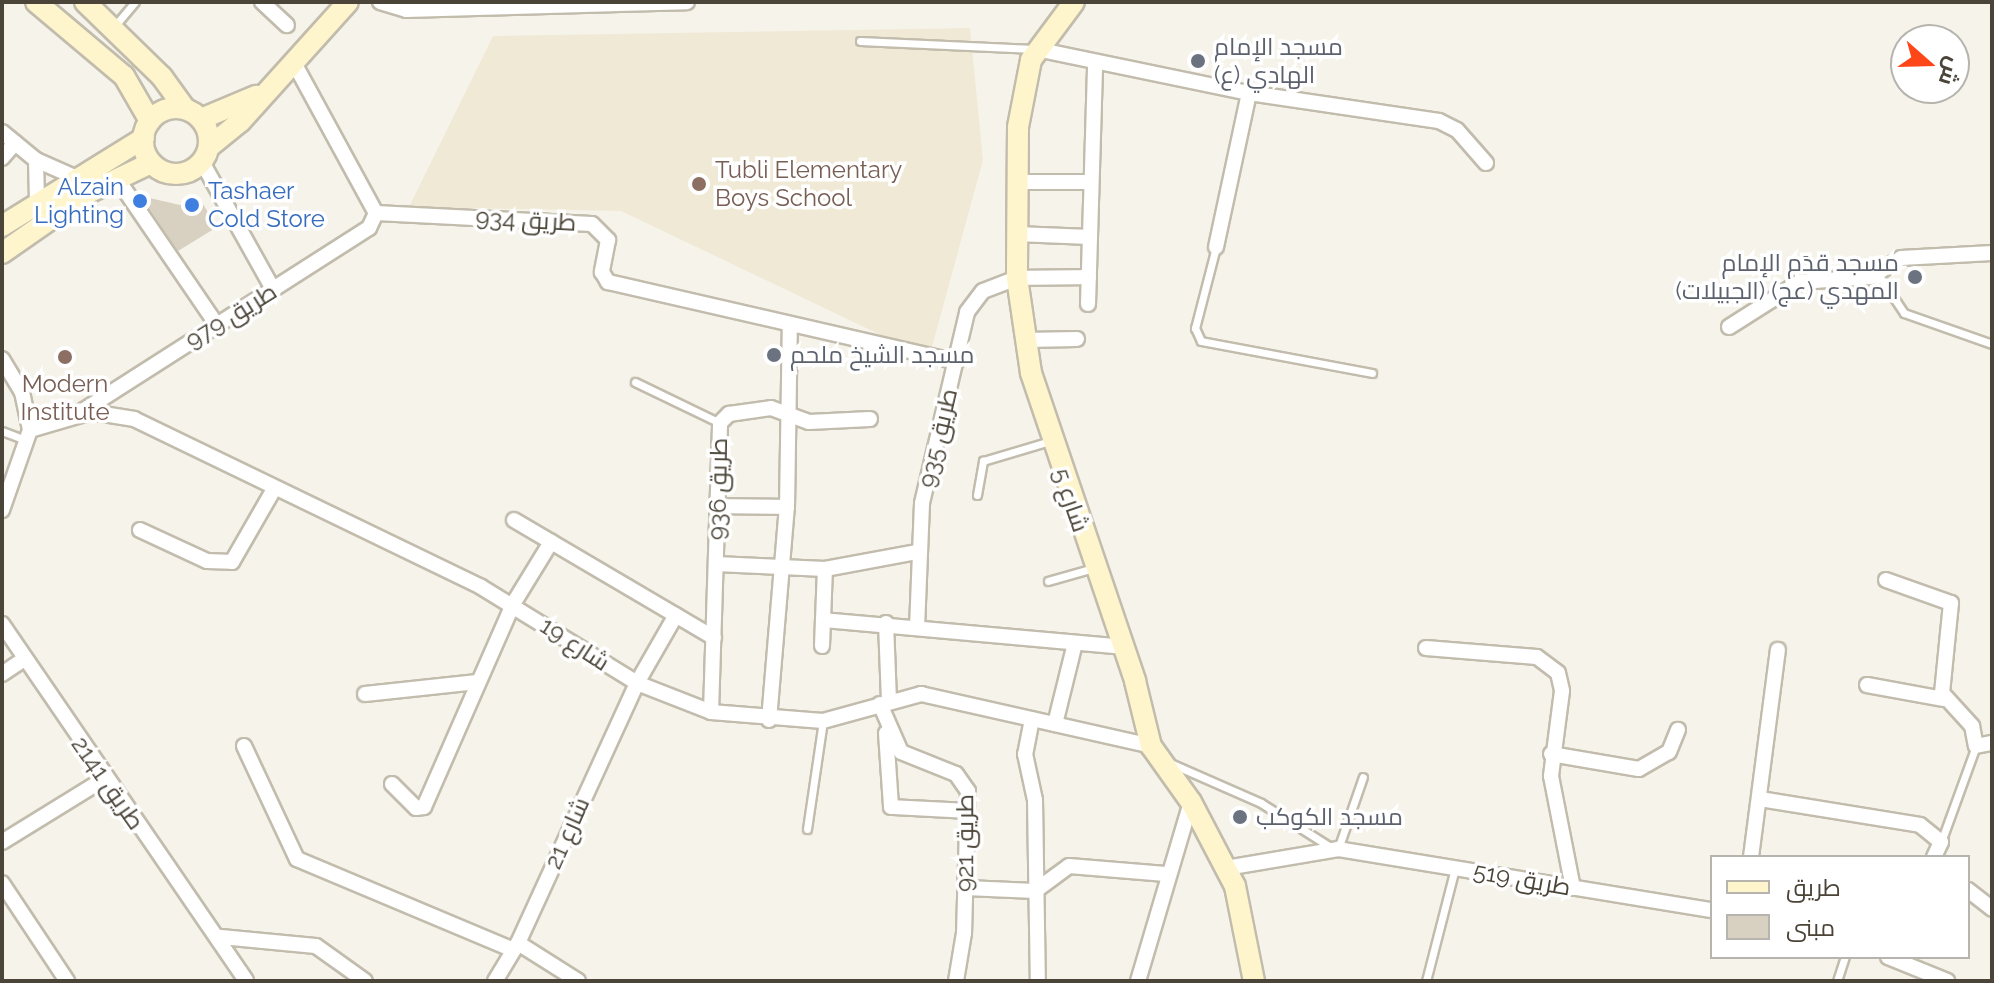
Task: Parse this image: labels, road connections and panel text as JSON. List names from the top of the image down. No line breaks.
{"streets":{"street":["طريق 934","طريق 979","طريق 935","طريق 936","شارع 5","شارع 19","طريق 2141","شارع 21","طريق 921","طريق 519"]},"crossings":[["طريق 934","طريق 979"],["طريق 934","طريق 935"],["طريق 979","شارع 19"],["طريق 935","شارع 5"],["طريق 936","شارع 19"],["شارع 5","شارع 19"],["شارع 5","طريق 519"],["شارع 19","شارع 21"],["شارع 19","طريق 921"],["شارع 19","طريق 519"]],"places":["مسجد الإمام الهادي (ع)","Tubli Elementary Boys School","Alzain Lighting","Tashaer Cold Store","مسجد قدَم الإمام المهدي (عج) (الجبيلات)","مسجد الشيخ ملحم","Modern Institute","مسجد الكوكب"],"legend":["طريق","مبنى"],"north":"right"}
